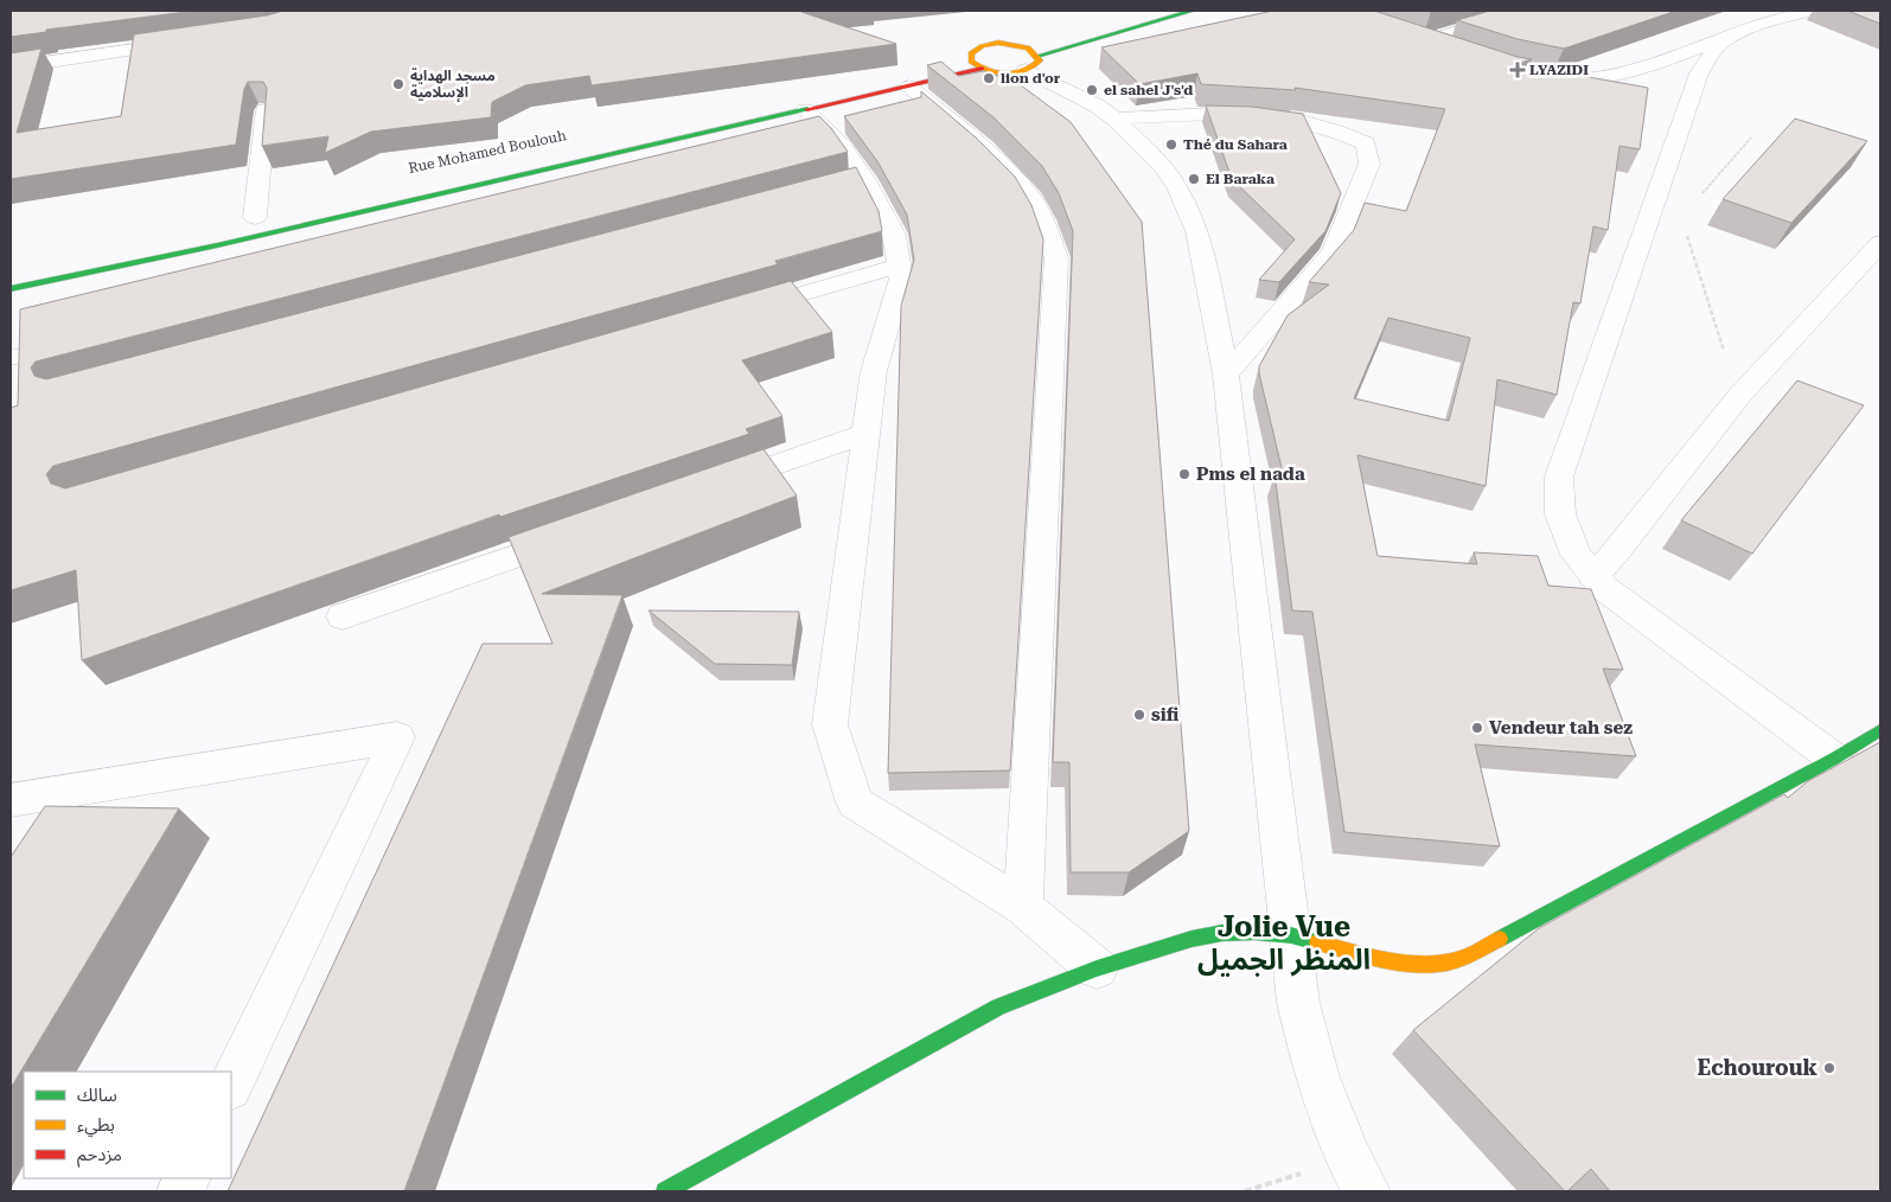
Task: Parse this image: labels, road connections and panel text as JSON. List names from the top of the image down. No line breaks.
{"streets":{"main road":["Rue Mohamed Boulouh"]},"districts":["Jolie Vue المنظر الجميل"],"places":{"health":["LYAZIDI"],"other":["lion d'or","مسجد الهداية الإسلامية","el sahel J's'd","Thé du Sahara","El Baraka","Pms el nada","sifi","Vendeur tah sez","Echourouk"]},"legend":["سالك","بطيء","مزدحم"]}
